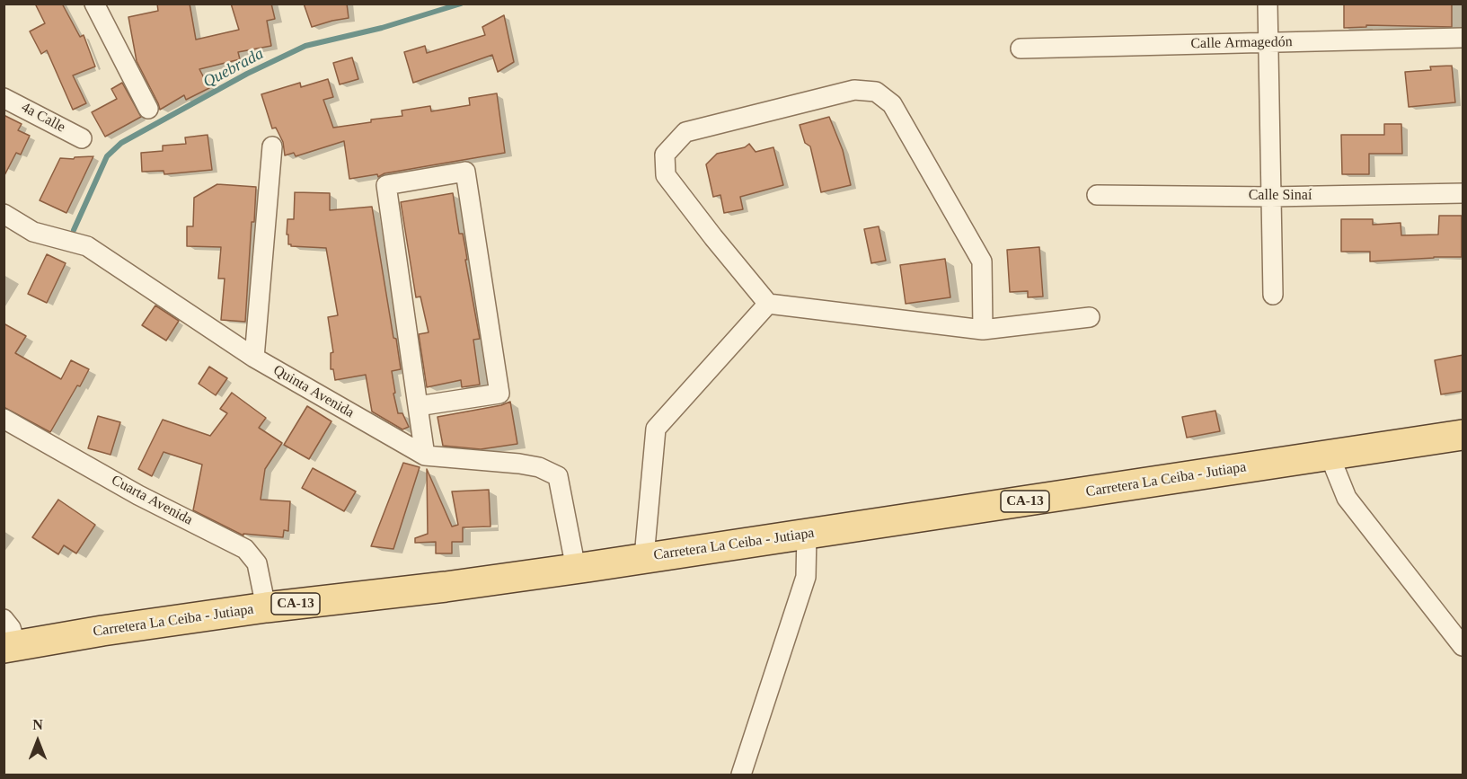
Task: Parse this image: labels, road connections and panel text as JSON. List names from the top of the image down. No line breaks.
{"streets":{"main road":["Carretera La Ceiba - Jutiapa","CA-13"],"street":["Calle Armagedón","4a Calle","Calle Sinaí","Quinta Avenida","Cuarta Avenida"]},"crossings":[["Quinta Avenida","Carretera La Ceiba - Jutiapa"],["Carretera La Ceiba - Jutiapa","Cuarta Avenida"]],"water":["Quebrada"],"north":"top"}
